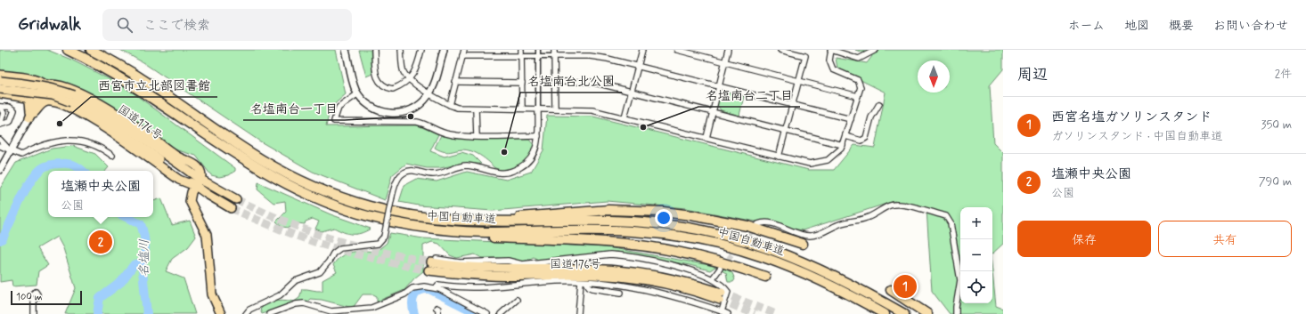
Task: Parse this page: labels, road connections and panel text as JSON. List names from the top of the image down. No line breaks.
{"streets":{"highway":["国道176号","中国自動車道"]},"water":["名塩川"],"places":["名塩南台一丁目","西宮市立北部図書館","名塩南台二丁目","名塩南台北公園"],"scale_bar":"100 m","north":"bottom","page":{"header":"Gridwalk","search":"ここで検索","nav":["ホーム","地図","概要","お問い合わせ"],"heading":["周辺","2件"],"list":[{"mark":"1","name":"西宮名塩ガソリンスタンド","note":"ガソリンスタンド · 中国自動車道","value":"350 m"},{"mark":"2","name":"塩瀬中央公園","note":"公園","value":"790 m"}],"popup":["塩瀬中央公園","公園"],"map_buttons":["+","−"],"buttons":["保存","共有"],"pins":["2","1"],"scale":"100 m"}}
